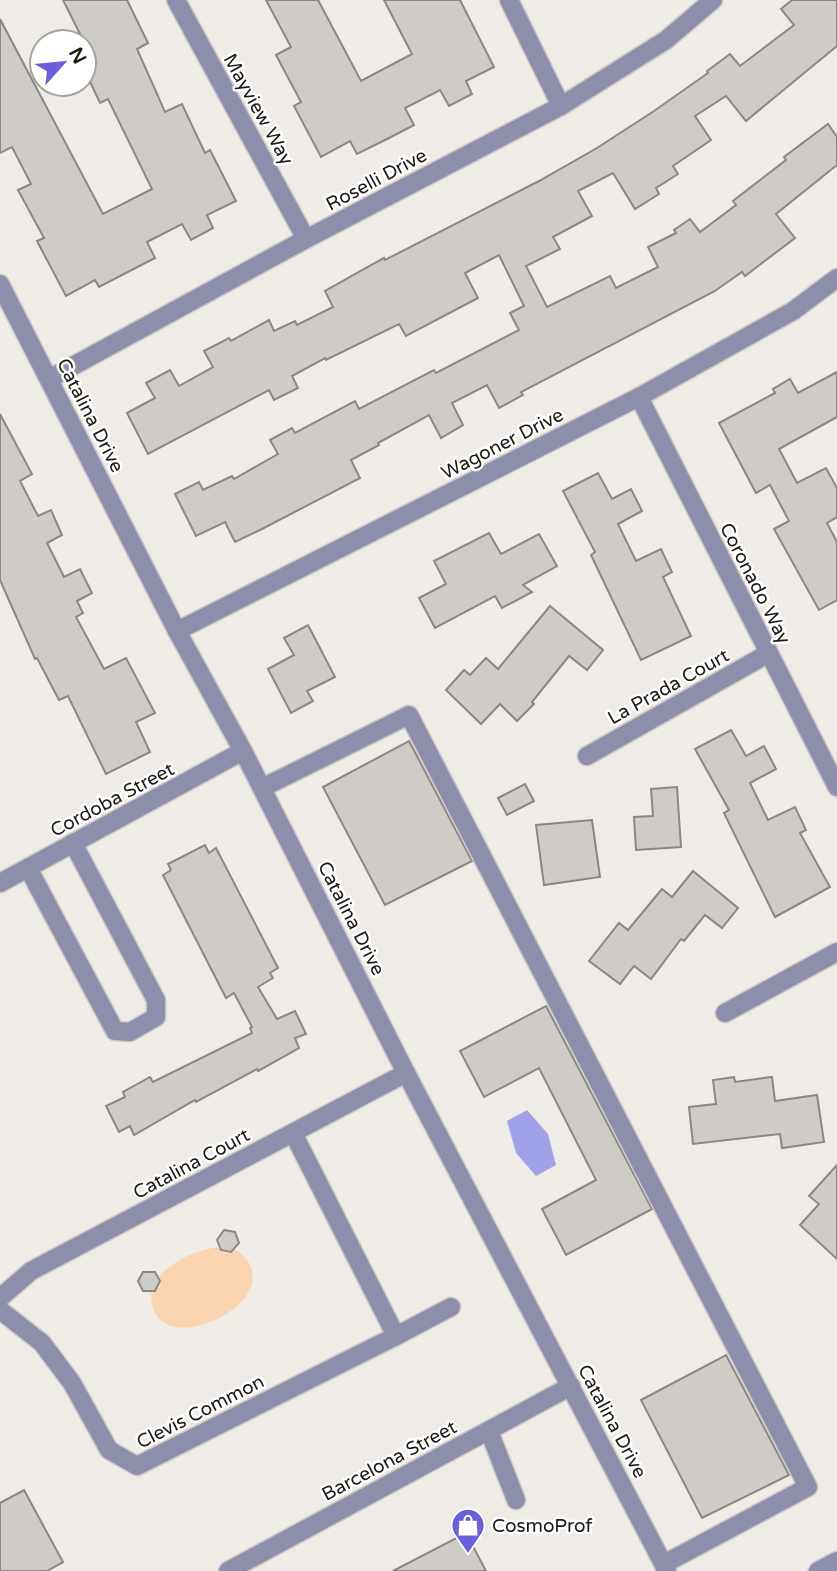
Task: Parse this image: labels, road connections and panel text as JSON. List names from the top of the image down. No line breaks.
{"streets":{"street":["Mayview Way","Roselli Drive","Catalina Drive","Wagoner Drive","Coronado Way","La Prada Court","Cordoba Street","Catalina Court","Clevis Common","Barcelona Street"]},"crossings":[["Mayview Way","Roselli Drive"],["Roselli Drive","Catalina Drive"],["Catalina Drive","Wagoner Drive"],["Catalina Drive","Cordoba Street"],["Catalina Drive","Catalina Court"],["Catalina Drive","Barcelona Street"],["Wagoner Drive","Coronado Way"],["Coronado Way","La Prada Court"]],"places":{"shop":["CosmoProf"]},"north":"top right"}
